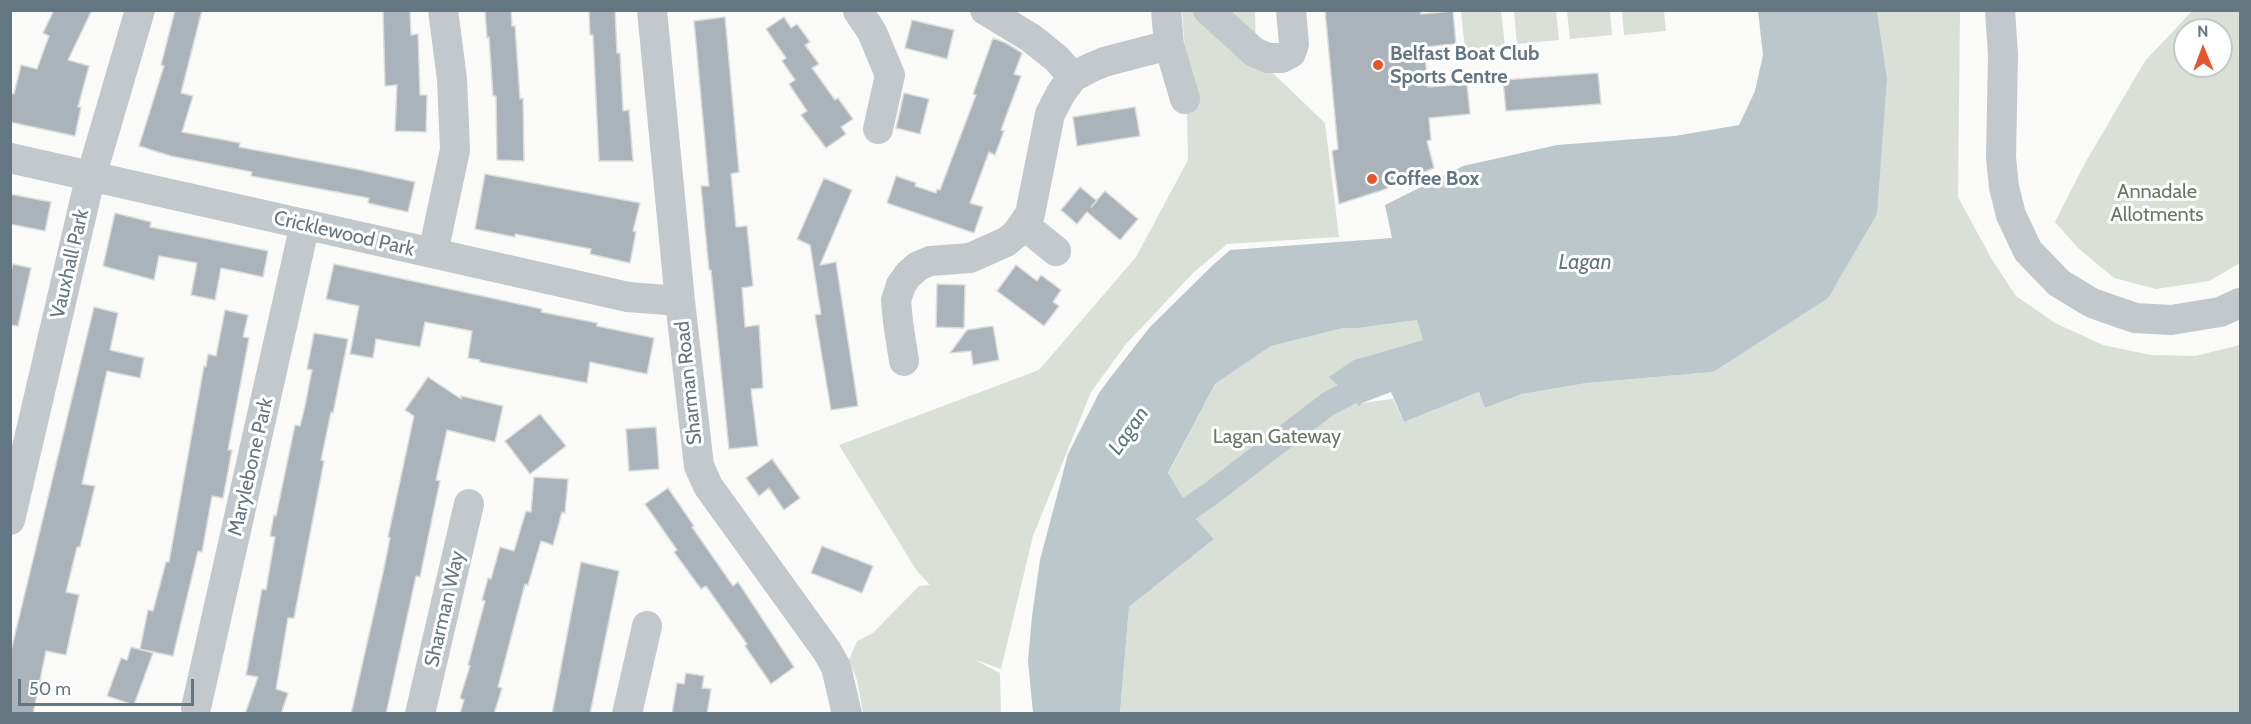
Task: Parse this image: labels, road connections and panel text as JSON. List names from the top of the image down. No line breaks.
{"streets":{"street":["Cricklewood Park","Vauxhall Park","Sharman Road","Marylebone Park","Sharman Way"]},"crossings":[["Cricklewood Park","Vauxhall Park"],["Cricklewood Park","Sharman Road"],["Cricklewood Park","Marylebone Park"]],"water":["Lagan"],"parks":["Annadale Allotments","Lagan Gateway"],"places":["Belfast Boat Club Sports Centre","Coffee Box"],"scale_bar":"50 m","north":"top"}
